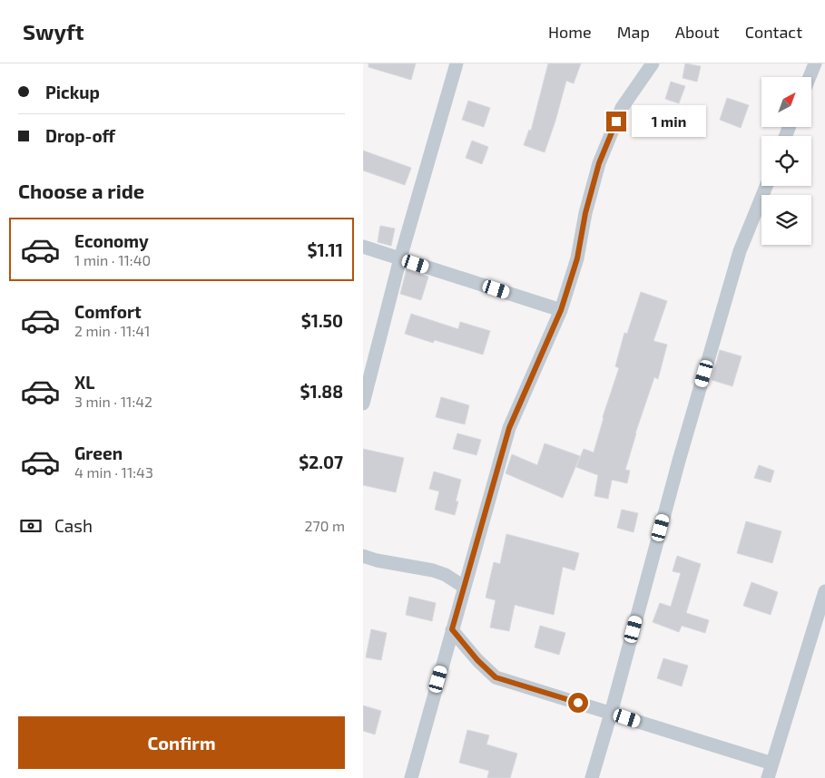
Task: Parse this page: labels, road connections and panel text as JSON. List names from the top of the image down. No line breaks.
{"north":"top right","page":{"header":"Swyft","nav":["Home","Map","About","Contact"],"banner":["Pickup","Drop-off"],"bubble":"1 min","heading":"Choose a ride","list":[{"name":"Economy","note":"1 min · 11:40","value":"$1.11"},{"name":"Comfort","note":"2 min · 11:41","value":"$1.50"},{"name":"XL","note":"3 min · 11:42","value":"$1.88"},{"name":"Green","note":"4 min · 11:43","value":"$2.07"}],"pay":["Cash","270 m"],"buttons":"Confirm"}}
